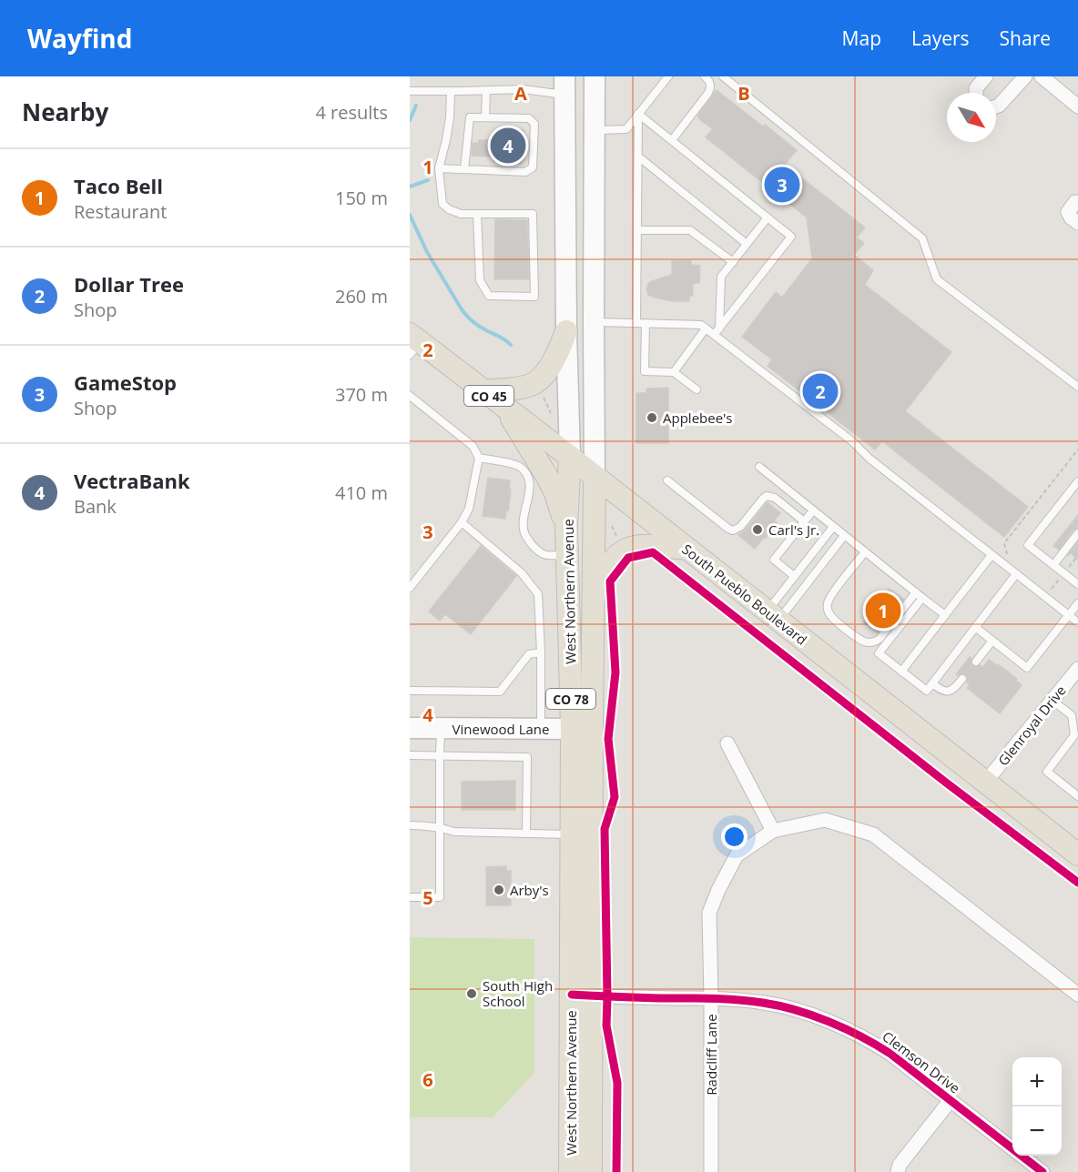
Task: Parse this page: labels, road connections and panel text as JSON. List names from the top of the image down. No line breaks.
{"streets":{"main road":["CO 45","West Northern Avenue","South Pueblo Boulevard","CO 78","Vinewood Lane"],"street":["Glenroyal Drive","Radcliff Lane","Clemson Drive"]},"crossings":[["West Northern Avenue","South Pueblo Boulevard"],["West Northern Avenue","Vinewood Lane"],["West Northern Avenue","Clemson Drive"],["South Pueblo Boulevard","Glenroyal Drive"],["Radcliff Lane","Clemson Drive"]],"places":["Applebee's","Carl's Jr.","Arby's","South High School"],"north":"bottom right","page":{"header":"Wayfind","nav":["Map","Layers","Share"],"heading":["Nearby","4 results"],"pins":["4","3","2","1"],"list":[{"mark":"1","name":"Taco Bell","note":"Restaurant","value":"150 m"},{"mark":"2","name":"Dollar Tree","note":"Shop","value":"260 m"},{"mark":"3","name":"GameStop","note":"Shop","value":"370 m"},{"mark":"4","name":"VectraBank","note":"Bank","value":"410 m"}],"map_buttons":["+","−"]},"grid":{"columns":["A","B"],"rows":["1","2","3","4","5","6"]}}
